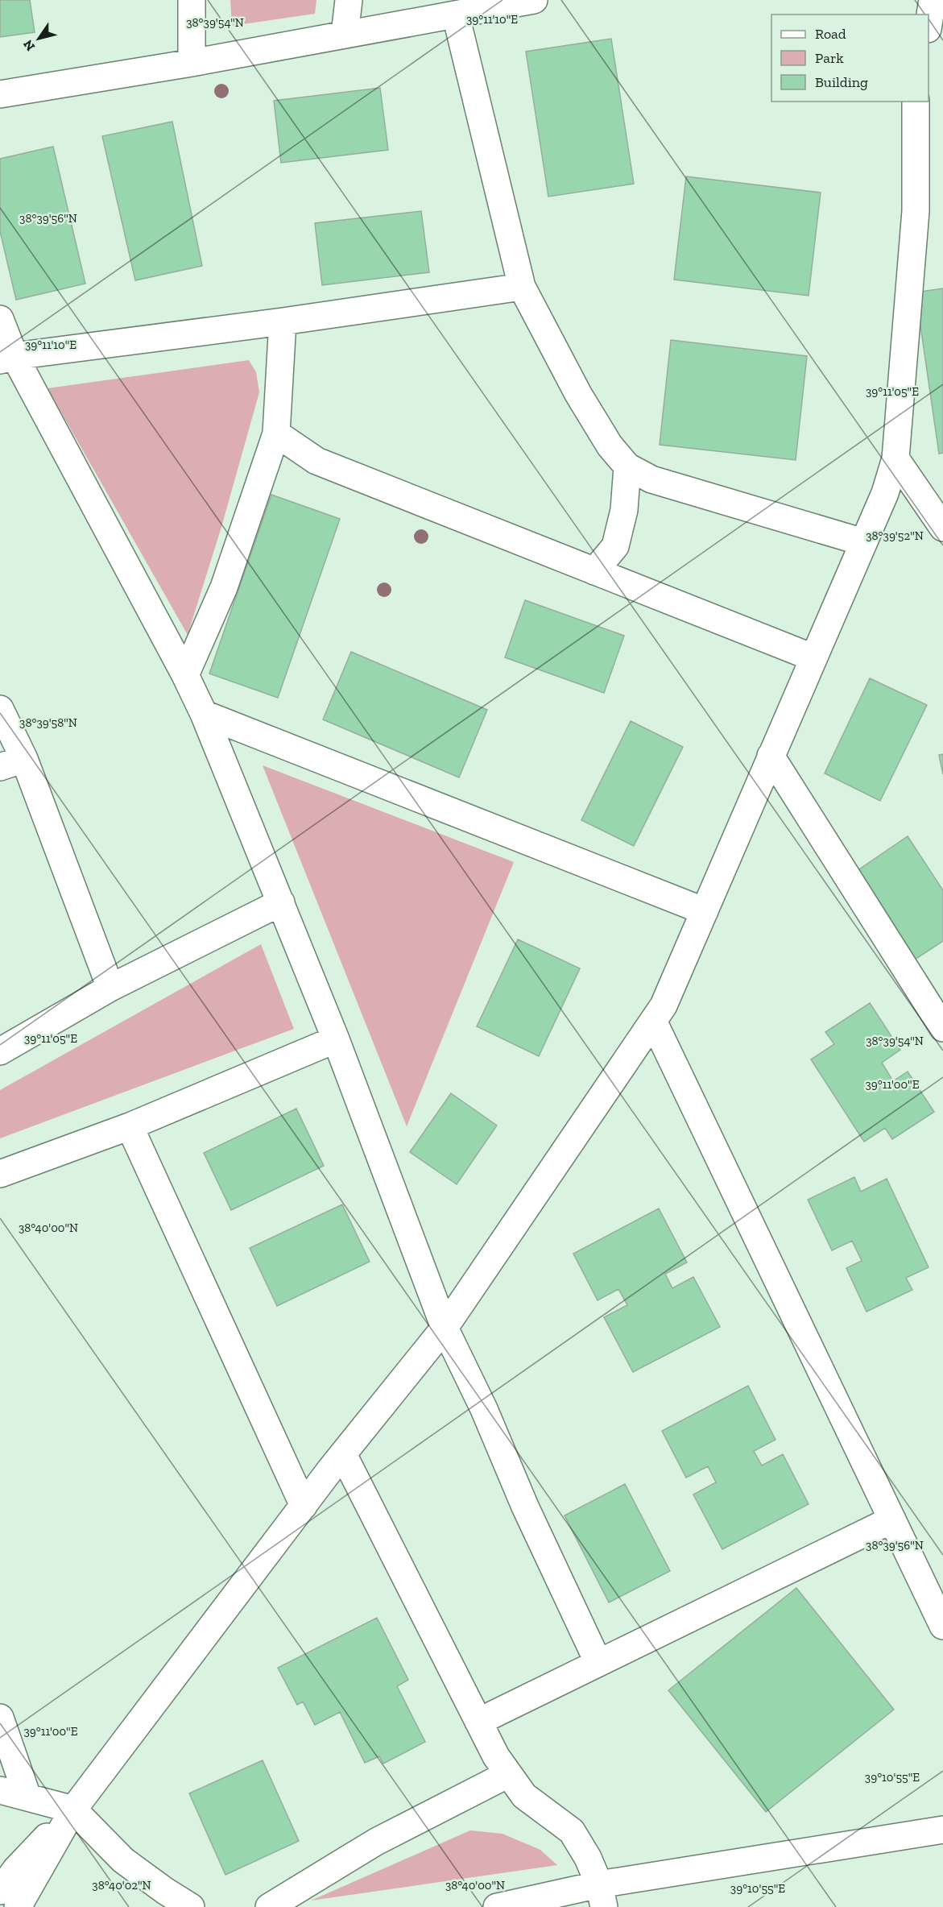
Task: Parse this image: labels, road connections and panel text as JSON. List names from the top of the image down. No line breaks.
{"legend":["Road","Park","Building"],"north":"bottom left","coordinates":["39°11'10\"E","38°39'54\"N","38°39'56\"N","39°11'05\"E","38°39'52\"N","38°39'58\"N","39°11'00\"E","38°40'00\"N","39°10'55\"E","38°40'02\"N"]}
